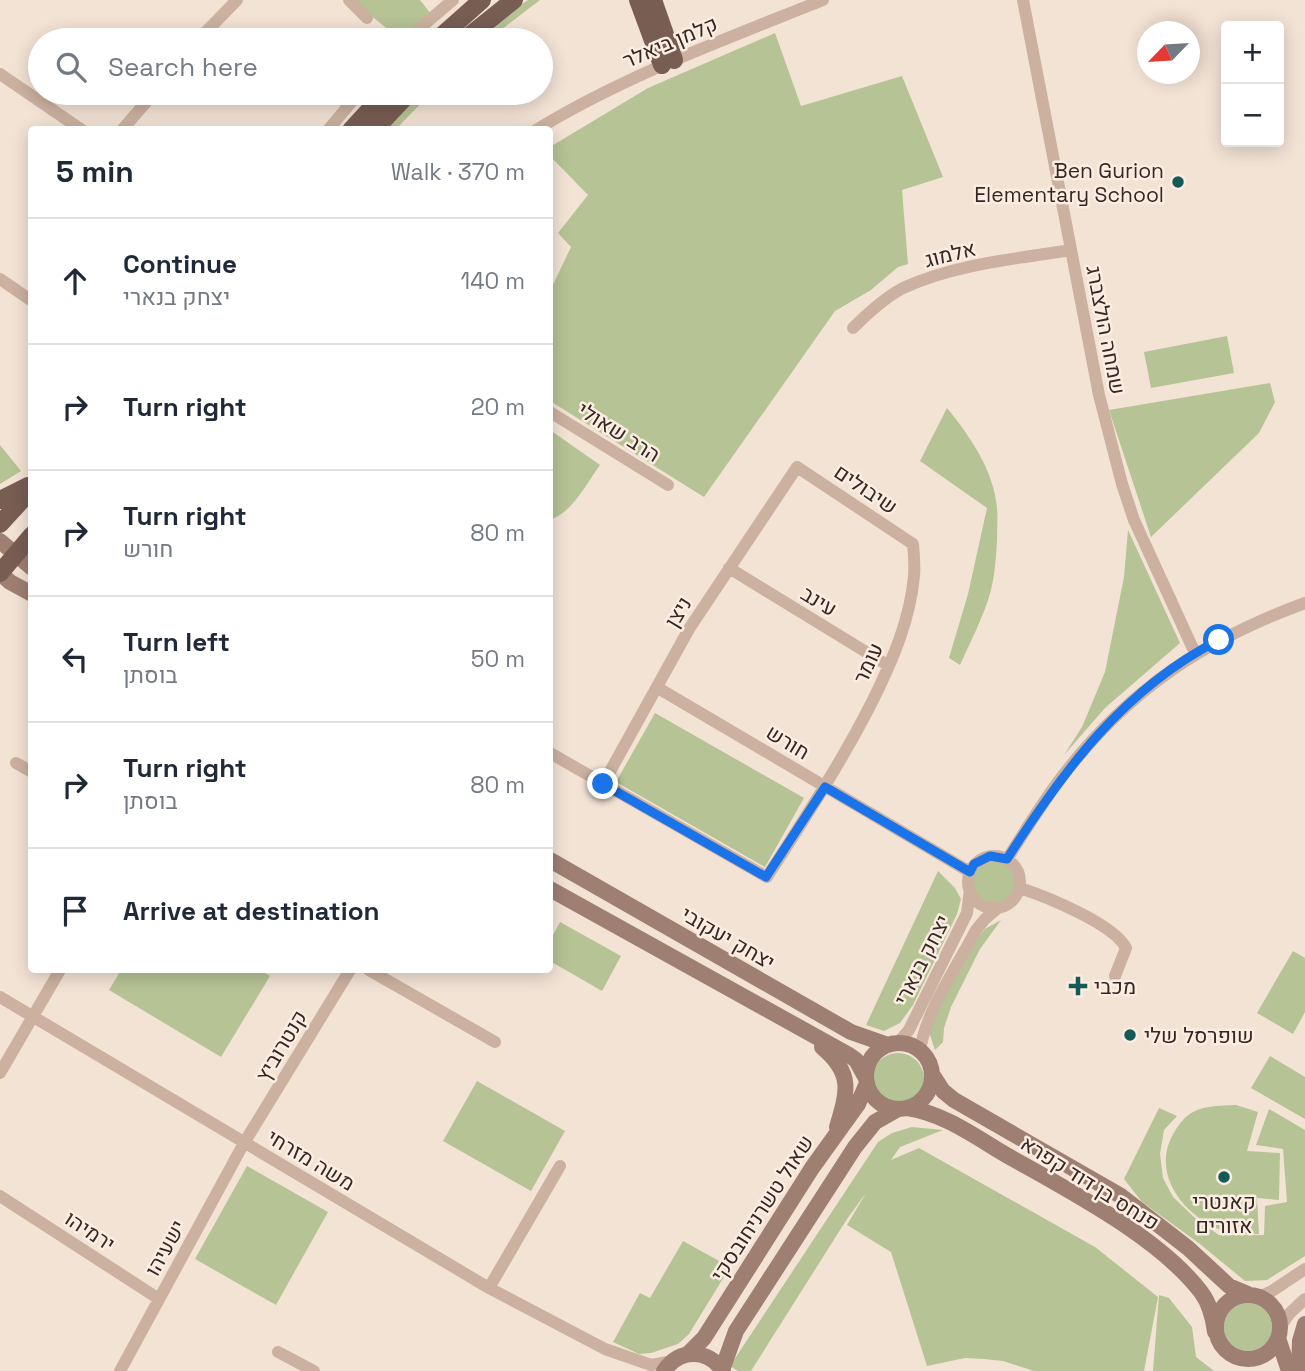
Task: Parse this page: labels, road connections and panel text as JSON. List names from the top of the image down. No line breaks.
{"streets":{"main road":["יצחק יעקובי","פנחס בן דוד קפרא","שאול טשרניחובסקי"],"street":["קלמן ביאלר","אלמוג","שמחה הולצברג","הרב שאולי","שיבולים","עינב","ניצן","עומר","חורש","יצחק בנארי","קנטרוביץ","משה מזרחי","ירמיהו","ישעיהו"]},"crossings":[["אלמוג","שמחה הולצברג"],["שיבולים","ניצן"],["שיבולים","עומר"],["עינב","ניצן"],["עינב","עומר"],["ניצן","עומר"],["ניצן","חורש"],["עומר","חורש"],["חורש","יצחק בנארי"],["יצחק יעקובי","יצחק בנארי"],["יצחק יעקובי","פנחס בן דוד קפרא"],["יצחק יעקובי","שאול טשרניחובסקי"],["יצחק בנארי","פנחס בן דוד קפרא"],["יצחק בנארי","שאול טשרניחובסקי"],["קנטרוביץ","משה מזרחי"],["קנטרוביץ","ישעיהו"],["משה מזרחי","ישעיהו"],["פנחס בן דוד קפרא","שאול טשרניחובסקי"],["ירמיהו","ישעיהו"]],"places":{"other":["Ben Gurion Elementary School","שופרסל שלי","קאנטרי אזורים"],"health":["מכבי"]},"north":"bottom left","page":{"map_buttons":["+","−"],"search":"Search here","heading":["5 min","Walk · 370 m"],"list":[["Continue","יצחק בנארי","140 m"],["Turn right","20 m"],["Turn right","חורש","80 m"],["Turn left","בוסתן","50 m"],["Turn right","בוסתן","80 m"],"Arrive at destination"]}}
